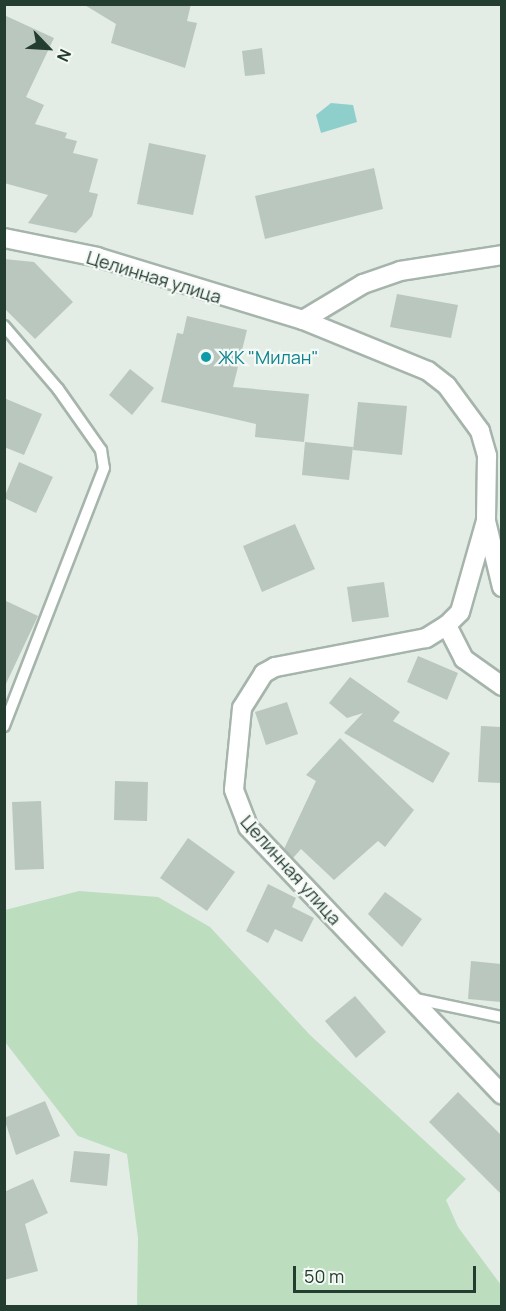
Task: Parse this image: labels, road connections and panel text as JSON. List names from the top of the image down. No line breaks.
{"streets":{"street":["Целинная улица"]},"places":["ЖК \"Милан\""],"scale_bar":"50 m","north":"bottom right"}
